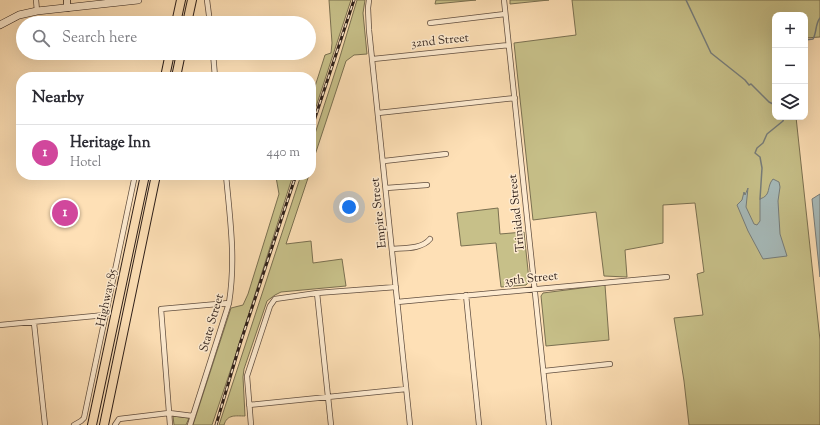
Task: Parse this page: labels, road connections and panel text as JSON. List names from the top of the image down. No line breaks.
{"streets":{"highway":["Highway 85"],"street":["32nd Street","Empire Street","Trinidad Street","35th Street","State Street"]},"crossings":[["32nd Street","Empire Street"],["32nd Street","Trinidad Street"],["Empire Street","35th Street"],["Trinidad Street","35th Street"]],"page":{"map_buttons":["+","−"],"search":"Search here","heading":"Nearby","list":[{"mark":"1","name":"Heritage Inn","note":"Hotel","value":"440 m"}],"pins":"1"}}
